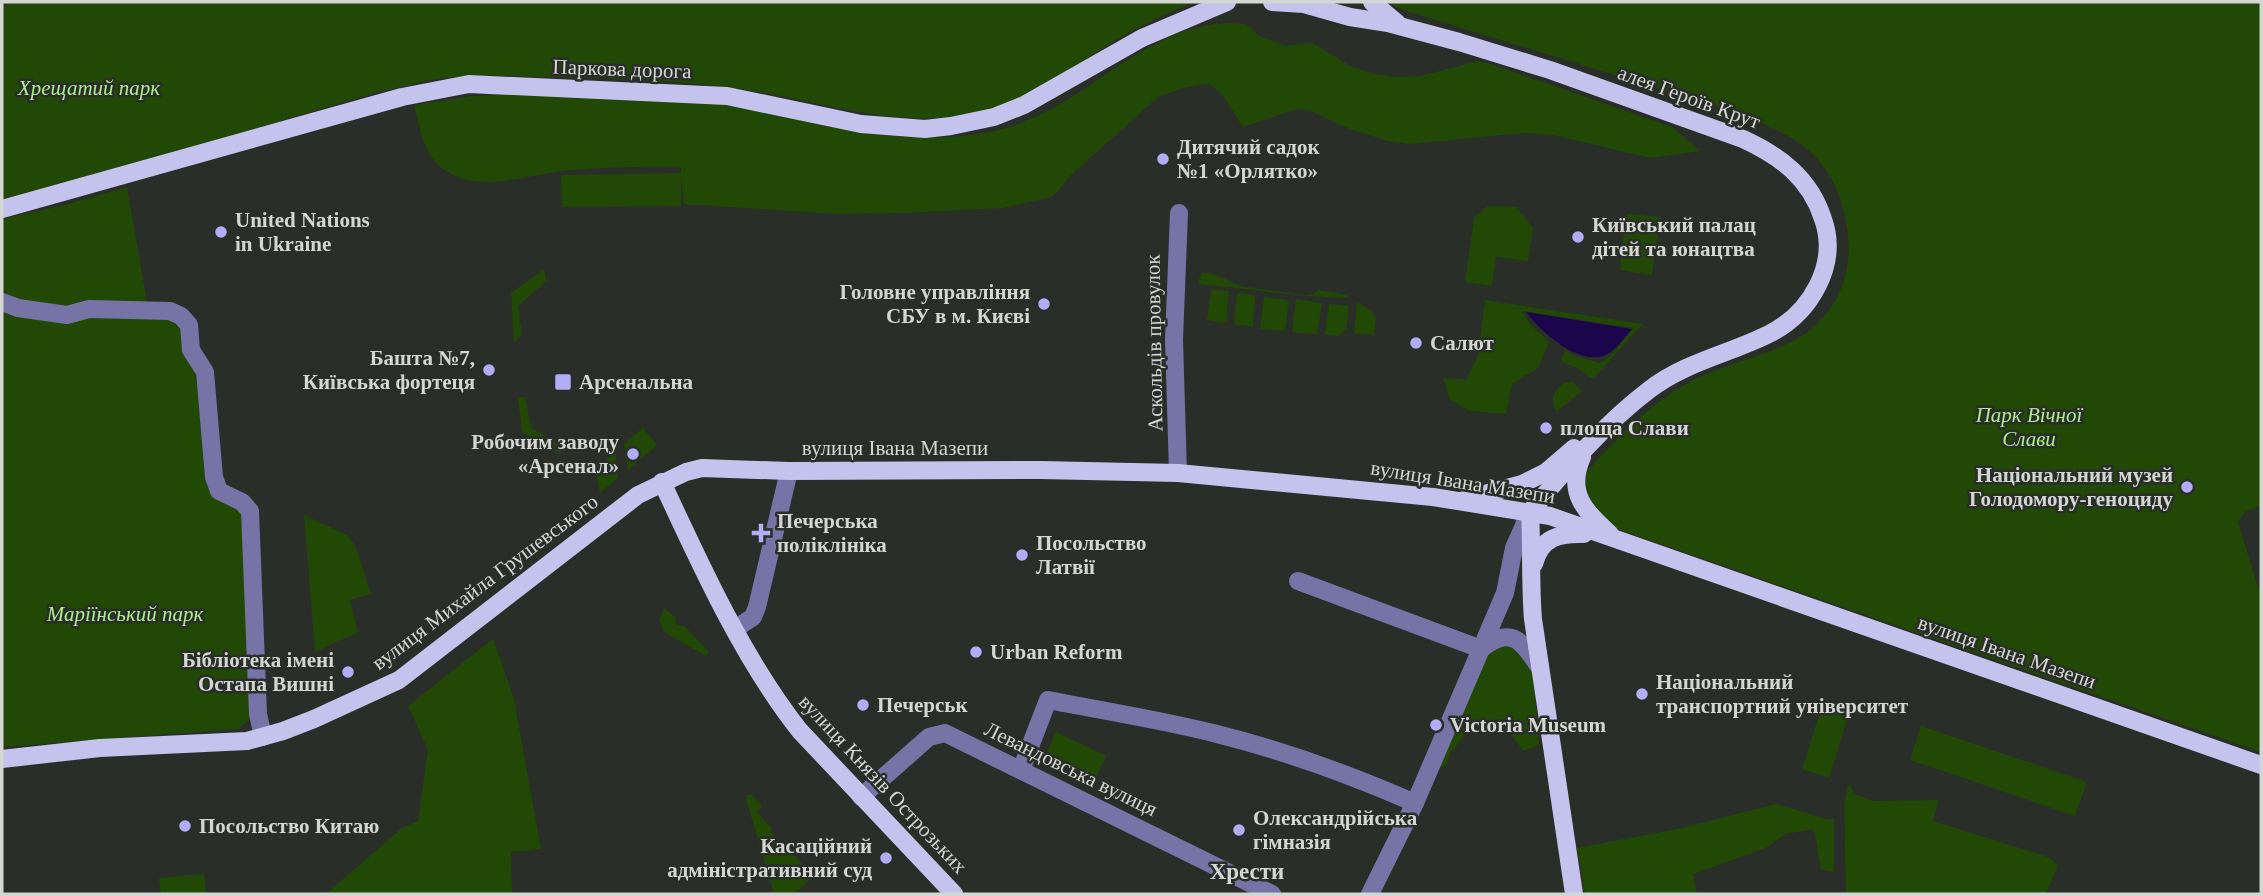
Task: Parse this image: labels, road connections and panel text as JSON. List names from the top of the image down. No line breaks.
{"streets":{"main road":["Паркова дорога","алея Героїв Крут","вулиця Івана Мазепи","вулиця Михайла Грушевського","вулиця Князів Острозьких"],"street":["Аскольдів провулок","Левандовська вулиця"]},"crossings":[["алея Героїв Крут","вулиця Івана Мазепи"],["Аскольдів провулок","вулиця Івана Мазепи"],["вулиця Івана Мазепи","вулиця Михайла Грушевського"],["вулиця Івана Мазепи","вулиця Князів Острозьких"],["вулиця Михайла Грушевського","вулиця Князів Острозьких"],["Левандовська вулиця","вулиця Князів Острозьких"]],"districts":["Хрести"],"parks":["Хрещатий парк","Парк Вічної Слави","Маріїнський парк"],"places":{"other":["Дитячий садок №1 «Орлятко»","United Nations in Ukraine","Київський палац дітей та юнацтва","Головне управління СБУ в м. Києві","Салют","Башта №7, Київська фортеця","площа Слави","Робочим заводу «Арсенал»","Національний музей Голодомору-геноциду","Посольство Латвії","Urban Reform","Бібліотека імені Остапа Вишні","Національний транспортний університет","Печерськ","Victoria Museum","Посольство Китаю","Олександрійська гімназія","Касаційний адміністративний суд"],"transit":["Арсенальна"],"health":["Печерська поліклініка"]}}
